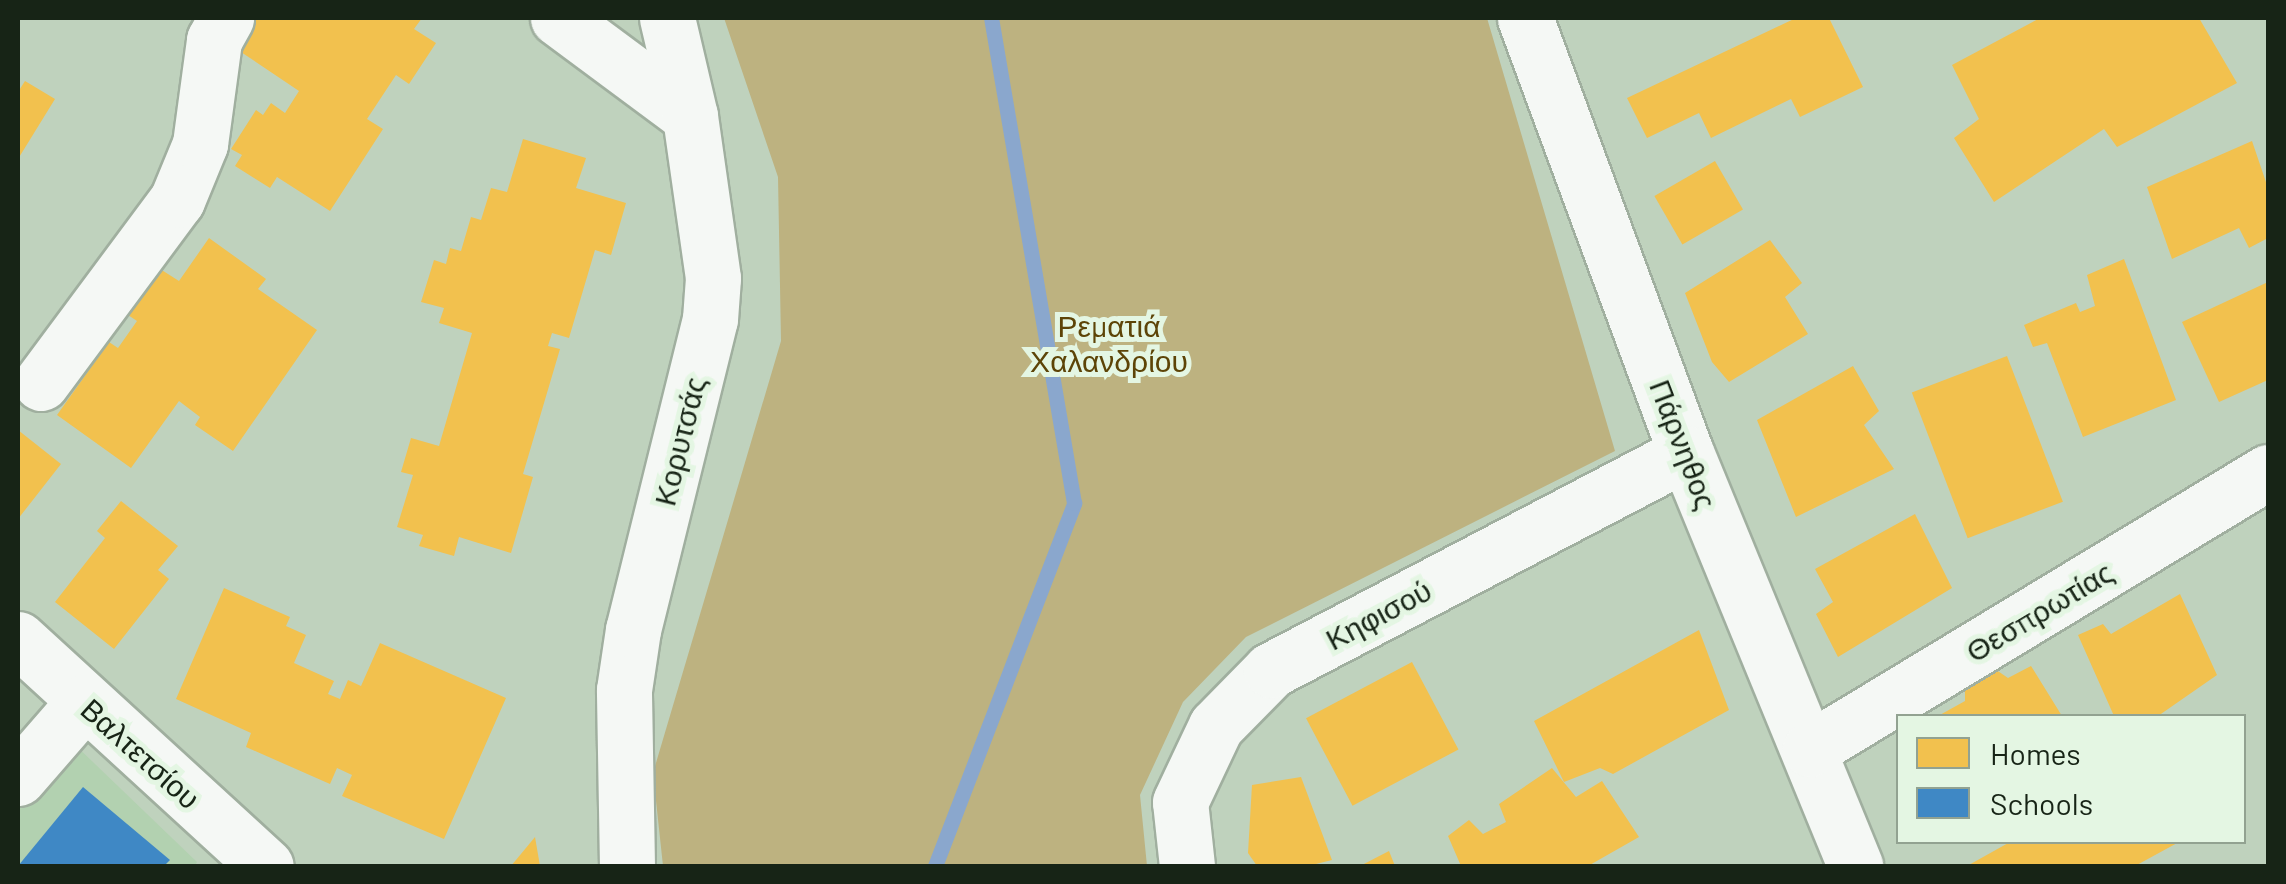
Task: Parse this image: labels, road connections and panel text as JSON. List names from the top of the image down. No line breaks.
{"streets":{"street":["Κορυτσάς","Πάρνηθος","Θεσπρωτίας","Κηφισού","Βαλτετσίου"]},"crossings":[["Πάρνηθος","Θεσπρωτίας"],["Πάρνηθος","Κηφισού"]],"parks":["Ρεματιά Χαλανδρίου"],"legend":["Homes","Schools"]}
